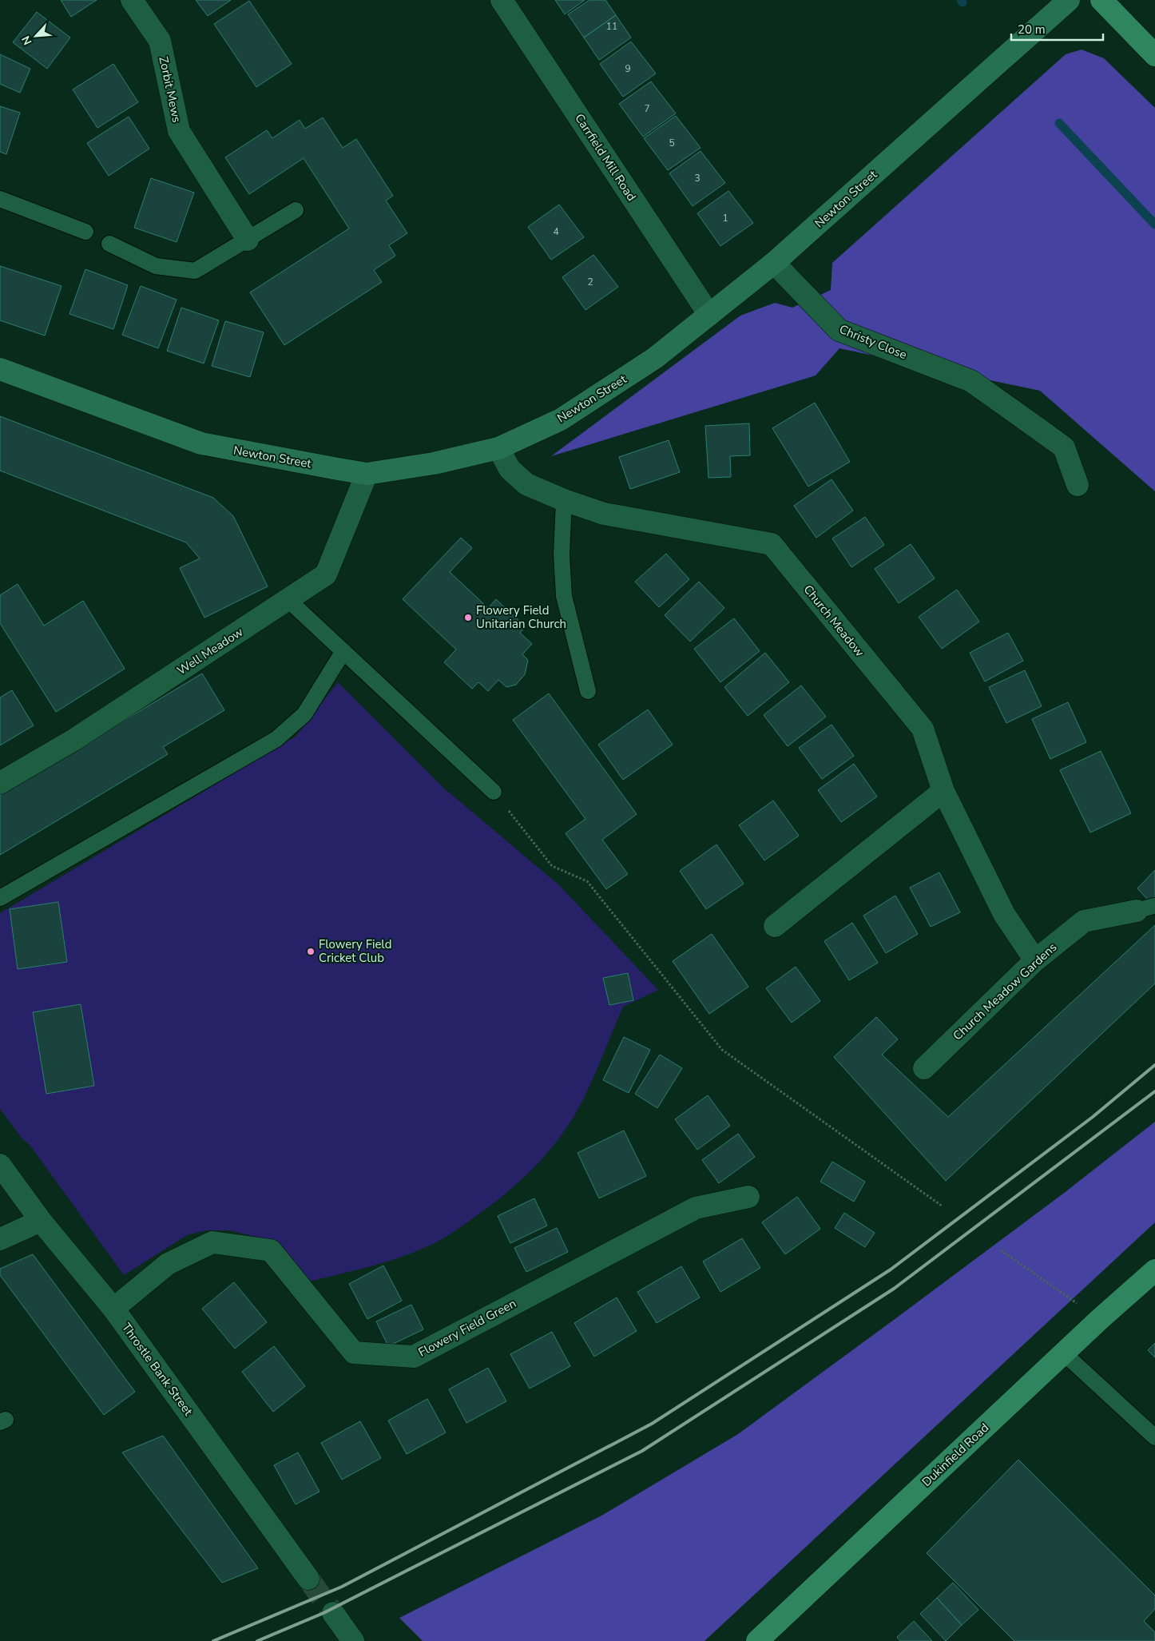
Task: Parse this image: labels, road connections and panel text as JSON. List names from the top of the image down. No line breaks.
{"streets":{"main road":["Newton Street","Dukinfield Road"],"street":["Zorbit Mews","Carrfield Mill Road","Christy Close","Church Meadow","Well Meadow","Church Meadow Gardens","Flowery Field Green","Throstle Bank Street"]},"crossings":[["Carrfield Mill Road","Newton Street"],["Newton Street","Christy Close"],["Newton Street","Church Meadow"],["Newton Street","Well Meadow"],["Church Meadow","Church Meadow Gardens"],["Flowery Field Green","Throstle Bank Street"]],"places":["Flowery Field Unitarian Church","Flowery Field Cricket Club"],"house_numbers":["11","9","7","5","3","1","4","2"],"scale_bar":"20 m","north":"bottom left"}
